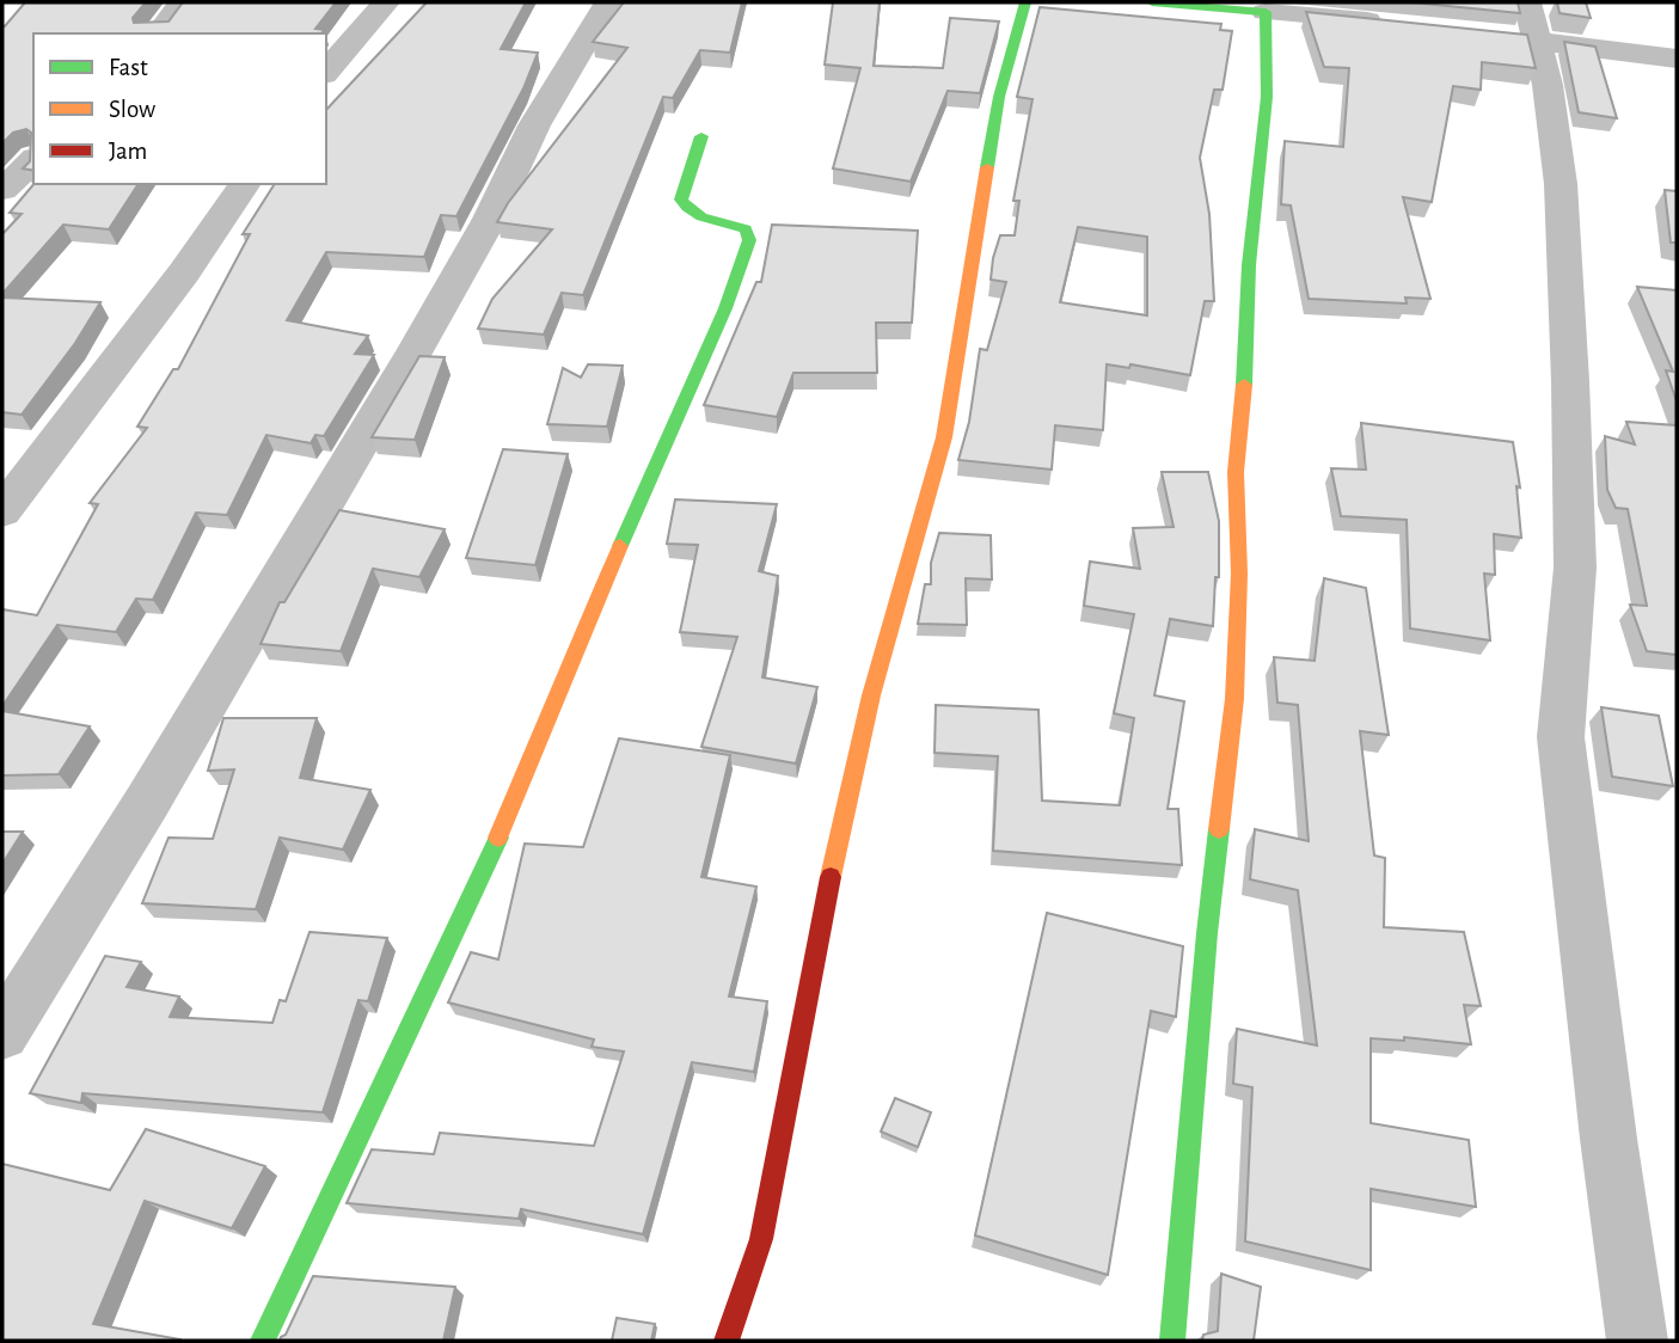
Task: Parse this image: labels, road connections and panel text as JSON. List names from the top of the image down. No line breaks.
{"legend":["Fast","Slow","Jam"]}
